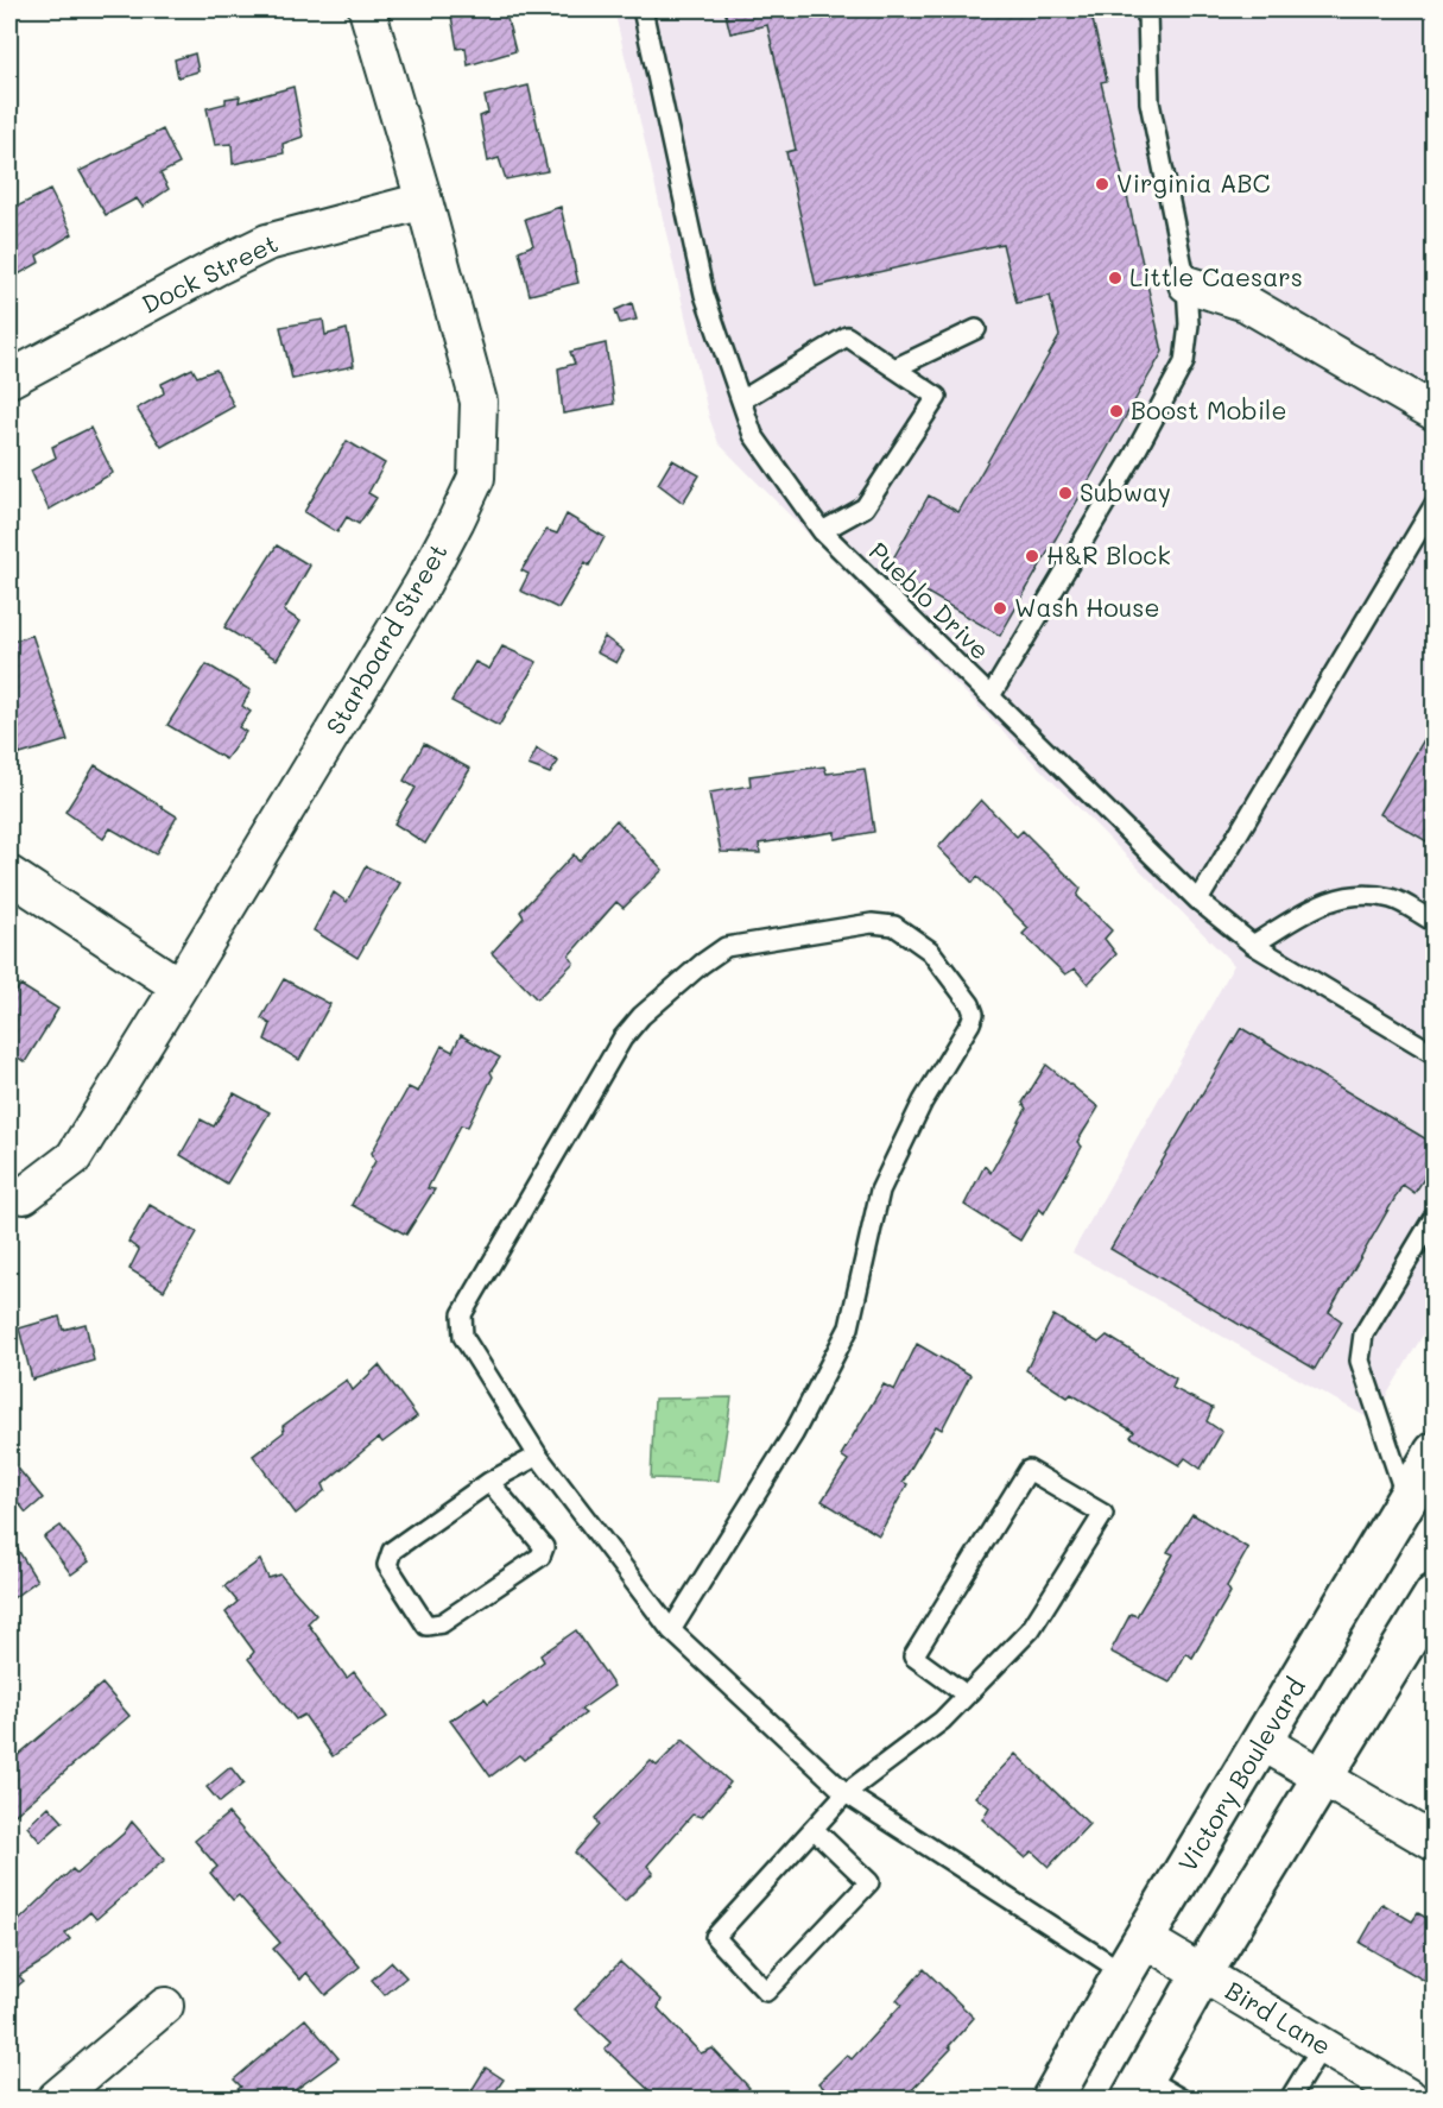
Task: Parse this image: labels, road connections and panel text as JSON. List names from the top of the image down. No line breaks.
{"streets":{"main road":["Victory Boulevard"],"street":["Dock Street","Starboard Street","Bird Lane"],"lane":["Pueblo Drive"]},"crossings":[["Dock Street","Starboard Street"],["Victory Boulevard","Bird Lane"]],"places":["Virginia ABC","Little Caesars","Boost Mobile","Subway","H&R Block","Wash House"]}
